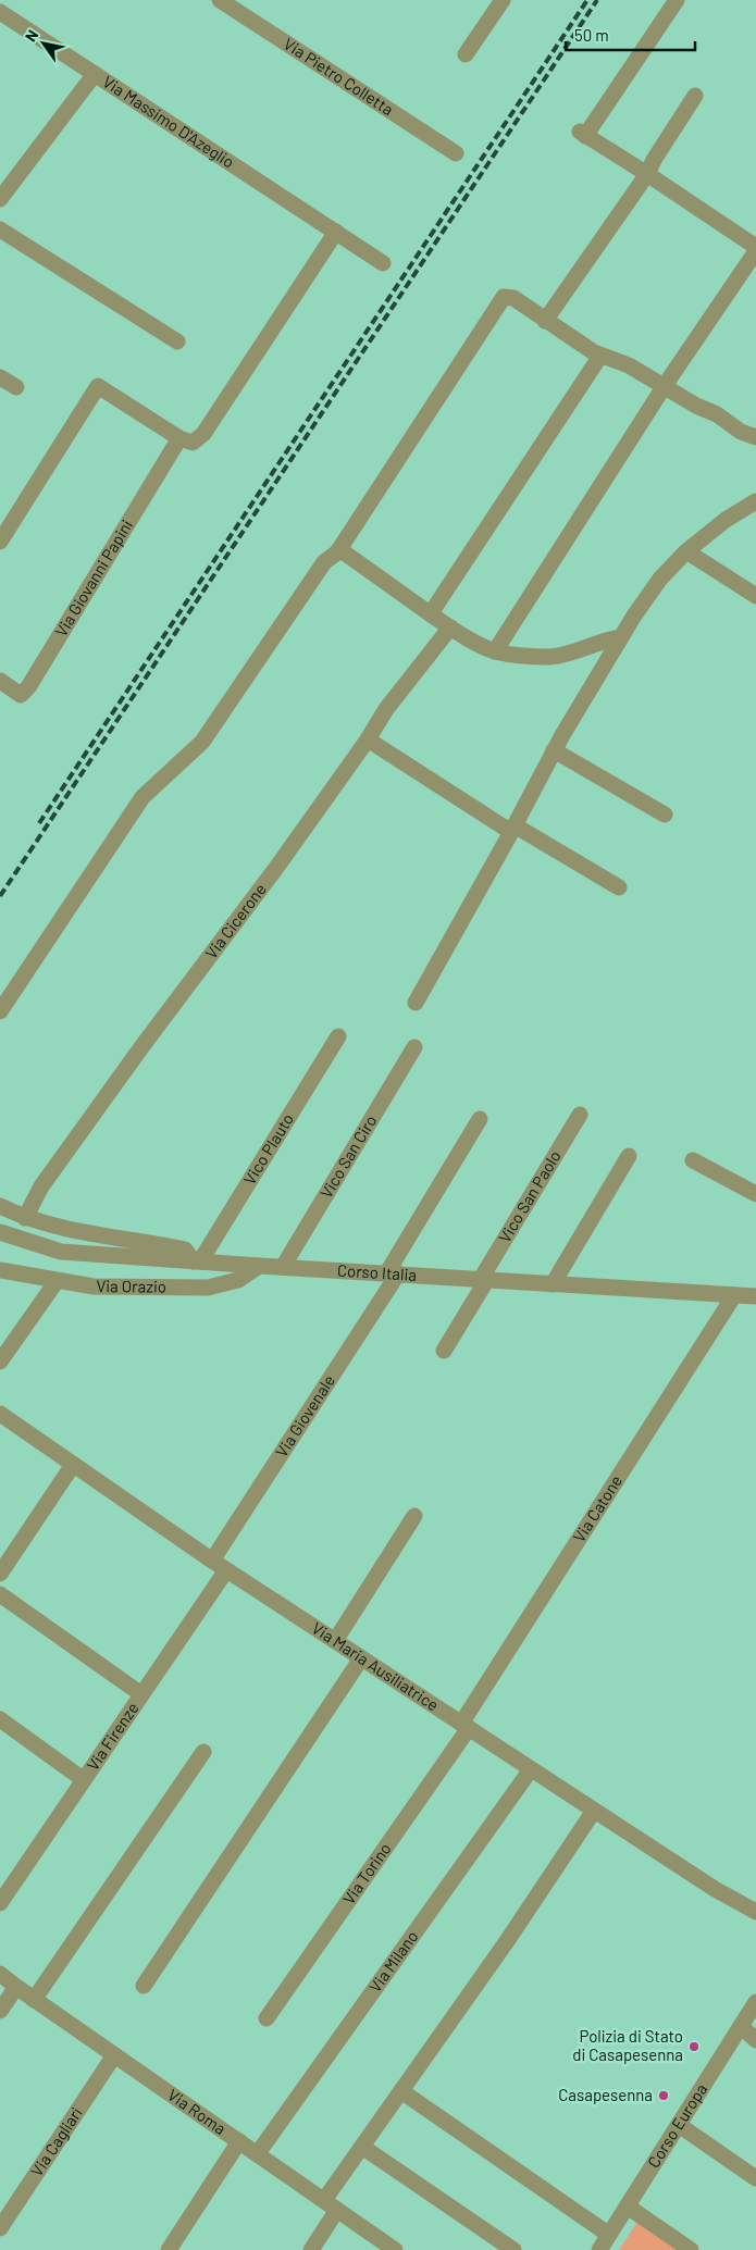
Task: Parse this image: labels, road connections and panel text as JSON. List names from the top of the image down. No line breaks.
{"streets":{"street":["Via Pietro Colletta","Via Massimo D'Azeglio","Via Giovanni Papini","Via Cicerone","Vico Plauto","Vico San Ciro","Vico San Paolo","Corso Italia","Via Orazio","Via Giovenale","Via Catone","Via Maria Ausiliatrice","Via Firenze","Via Torino","Via Milano","Via Roma","Corso Europa","Via Cagliari"]},"crossings":[["Vico Plauto","Corso Italia"],["Vico San Ciro","Corso Italia"],["Vico San Paolo","Corso Italia"],["Corso Italia","Via Orazio"],["Corso Italia","Via Giovenale"],["Corso Italia","Via Catone"],["Via Giovenale","Via Maria Ausiliatrice"],["Via Catone","Via Maria Ausiliatrice"],["Via Catone","Via Torino"],["Via Maria Ausiliatrice","Via Firenze"],["Via Maria Ausiliatrice","Via Torino"],["Via Maria Ausiliatrice","Via Milano"],["Via Milano","Via Roma"],["Via Roma","Via Cagliari"]],"places":["Polizia di Stato di Casapesenna","Casapesenna"],"scale_bar":"50 m","north":"top left"}
